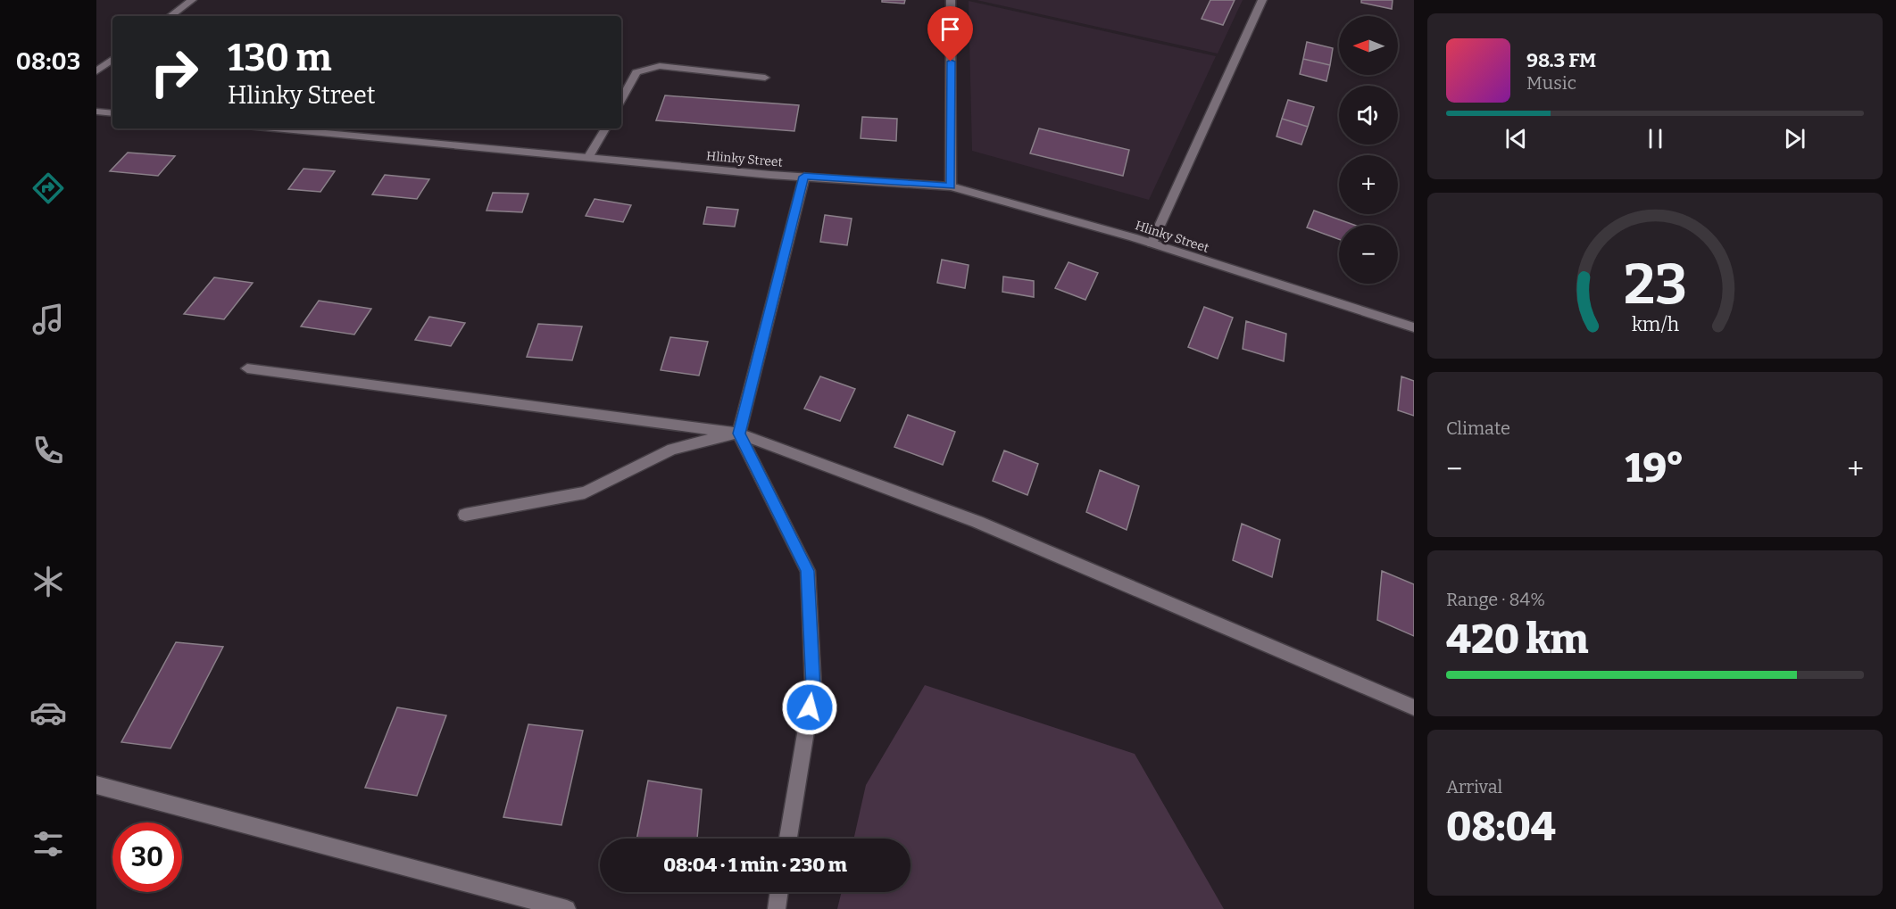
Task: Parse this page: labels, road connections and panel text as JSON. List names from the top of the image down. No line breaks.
{"streets":{"street":["Hlinky Street"]},"north":"left","page":{"tabs":"08:03","map_buttons":["+","−"],"turn":["130 m","Hlinky Street"],"song":["98.3 FM","Music"],"tile":["Climate",["Range · 84%","420 km"],["Arrival","08:04"]],"heat":["−","19°","+"],"limit":"30","trip":"08:04 · 1 min · 230 m","gauge":["23","km/h"]}}
